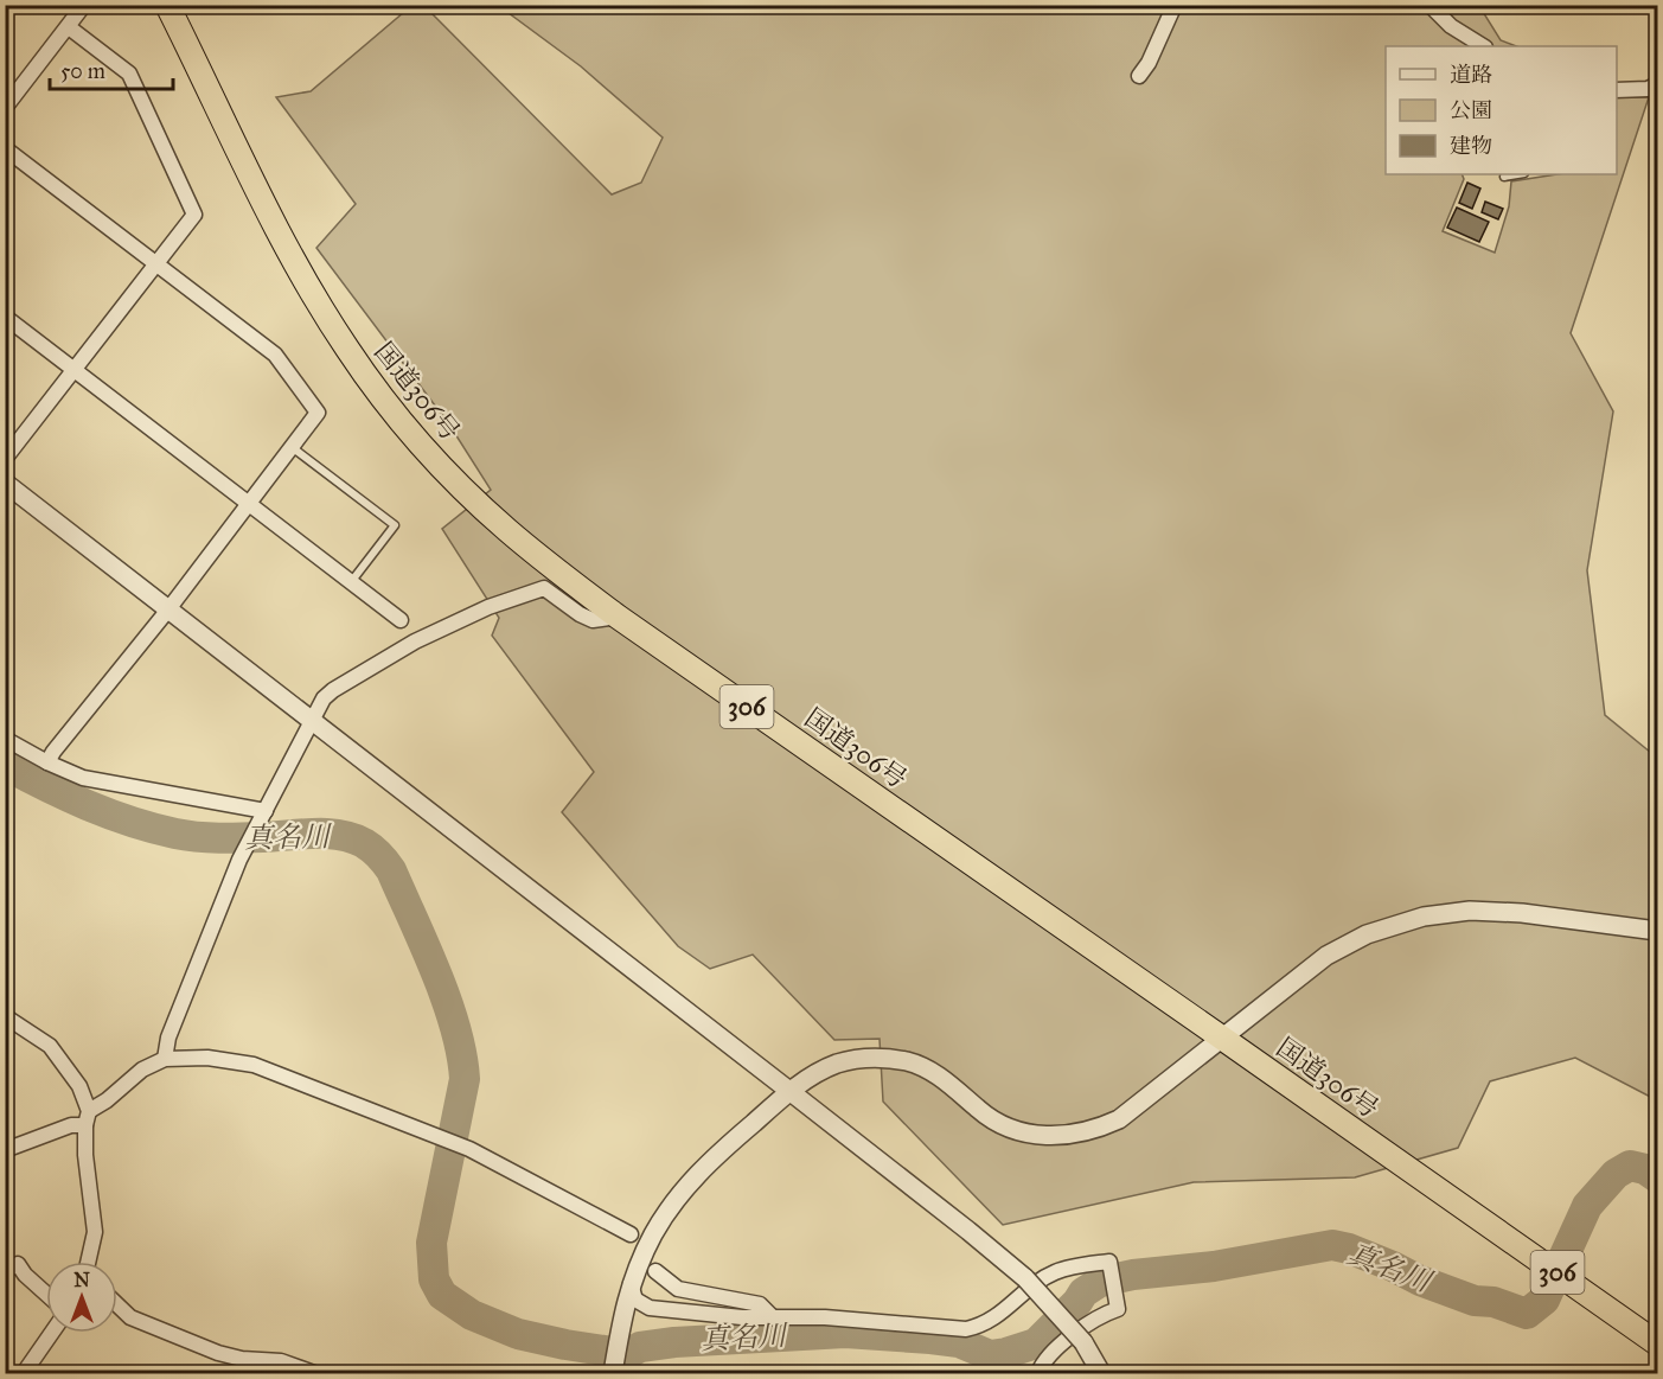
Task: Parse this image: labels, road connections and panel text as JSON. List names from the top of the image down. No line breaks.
{"streets":{"highway":["国道306号","306"]},"water":["真名川"],"legend":["道路","公園","建物"],"scale_bar":"50 m","north":"top"}
